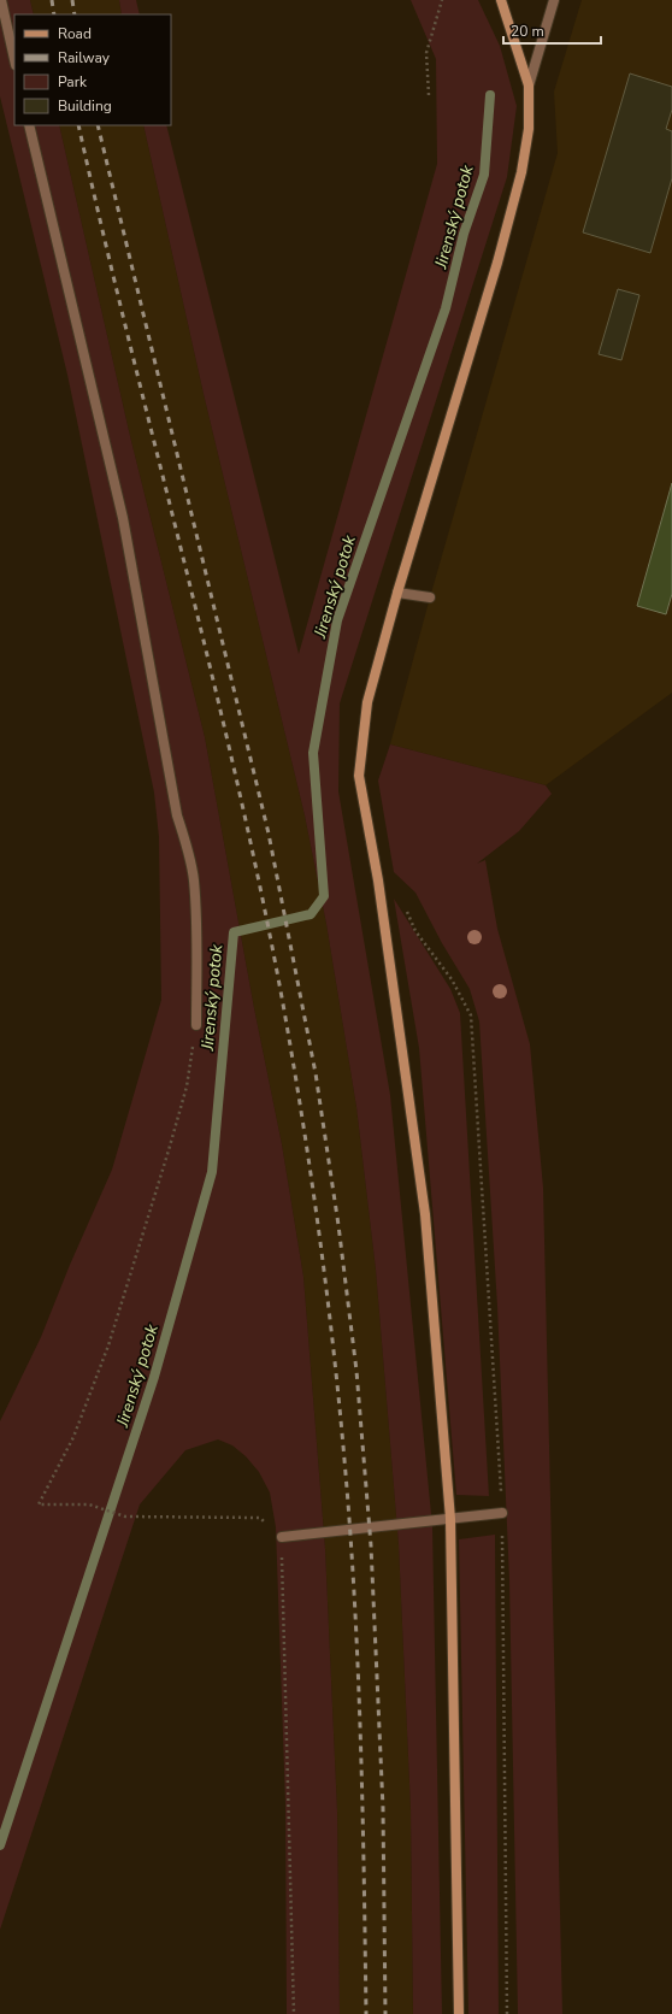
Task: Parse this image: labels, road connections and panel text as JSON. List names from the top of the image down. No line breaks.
{"water":["Jirenský potok"],"legend":["Road","Railway","Park","Building"],"scale_bar":"20 m"}
